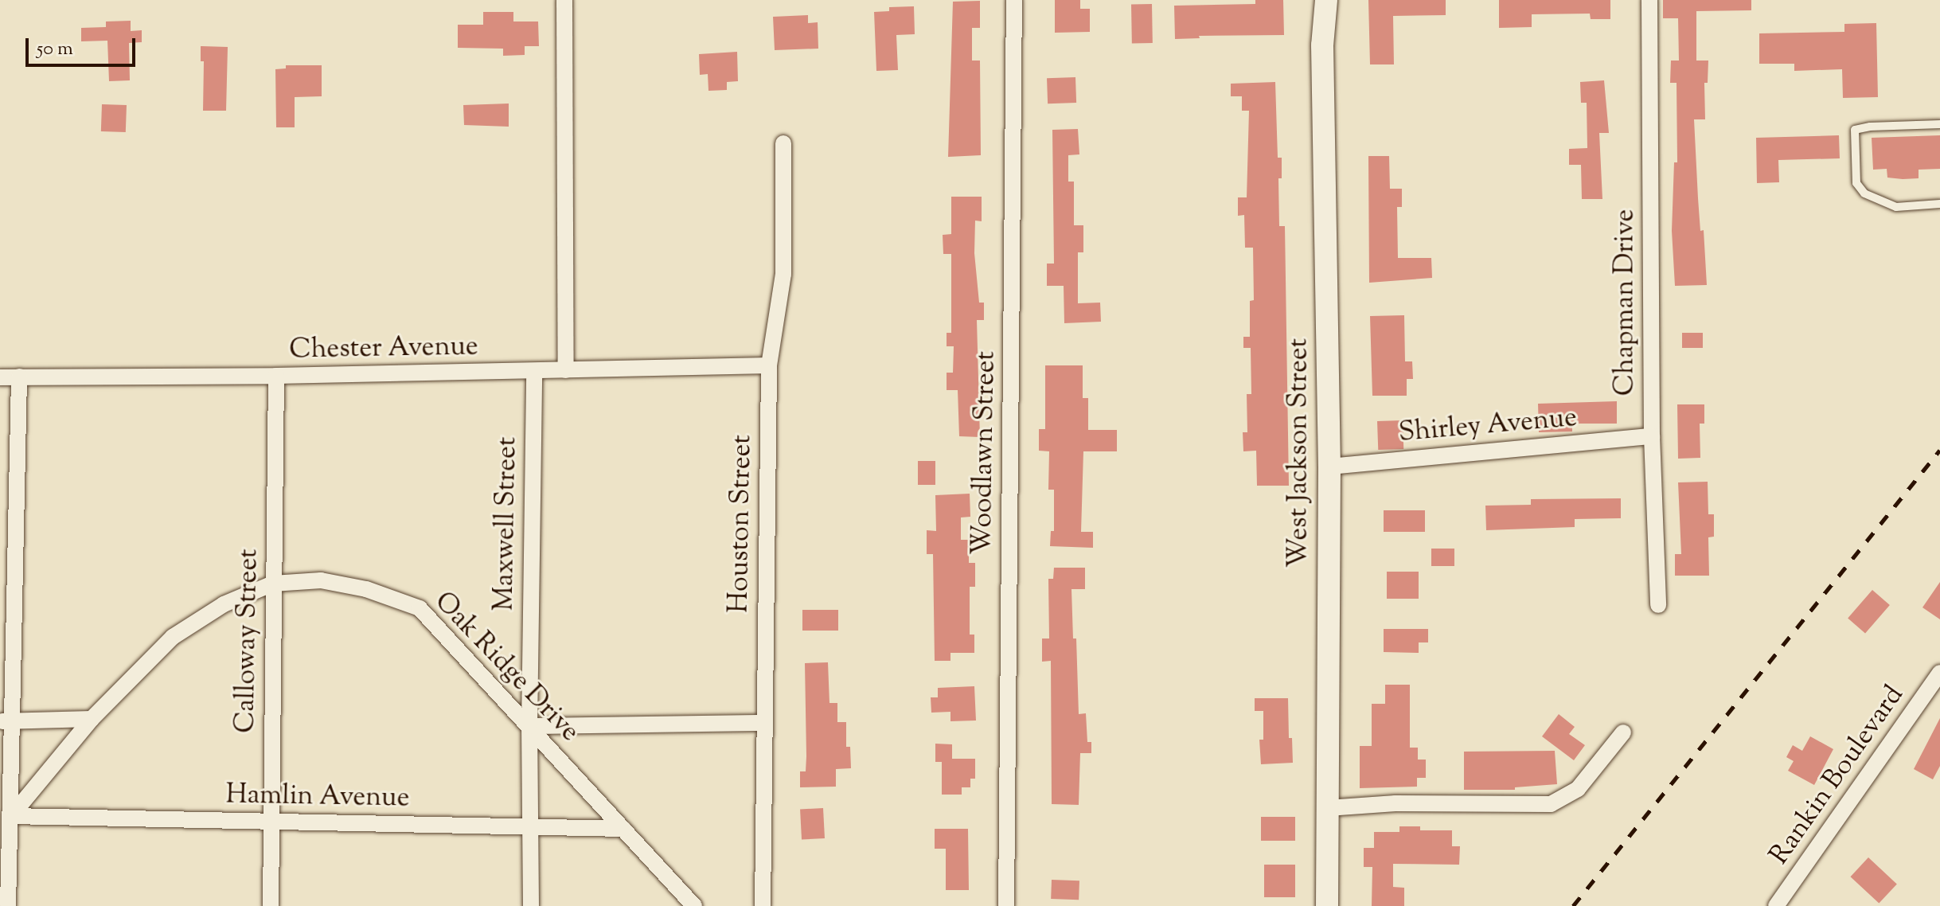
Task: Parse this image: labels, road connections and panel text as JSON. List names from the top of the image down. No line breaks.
{"streets":{"street":["Chapman Drive","Chester Avenue","Shirley Avenue","Woodlawn Street","West Jackson Street","Maxwell Street","Houston Street","Calloway Street","Oak Ridge Drive","Rankin Boulevard","Hamlin Avenue"]},"crossings":[["Chapman Drive","Shirley Avenue"],["Chester Avenue","Maxwell Street"],["Chester Avenue","Houston Street"],["Chester Avenue","Calloway Street"],["Shirley Avenue","West Jackson Street"],["Maxwell Street","Oak Ridge Drive"],["Maxwell Street","Hamlin Avenue"],["Calloway Street","Oak Ridge Drive"],["Calloway Street","Hamlin Avenue"],["Oak Ridge Drive","Hamlin Avenue"]],"scale_bar":"50 m"}
